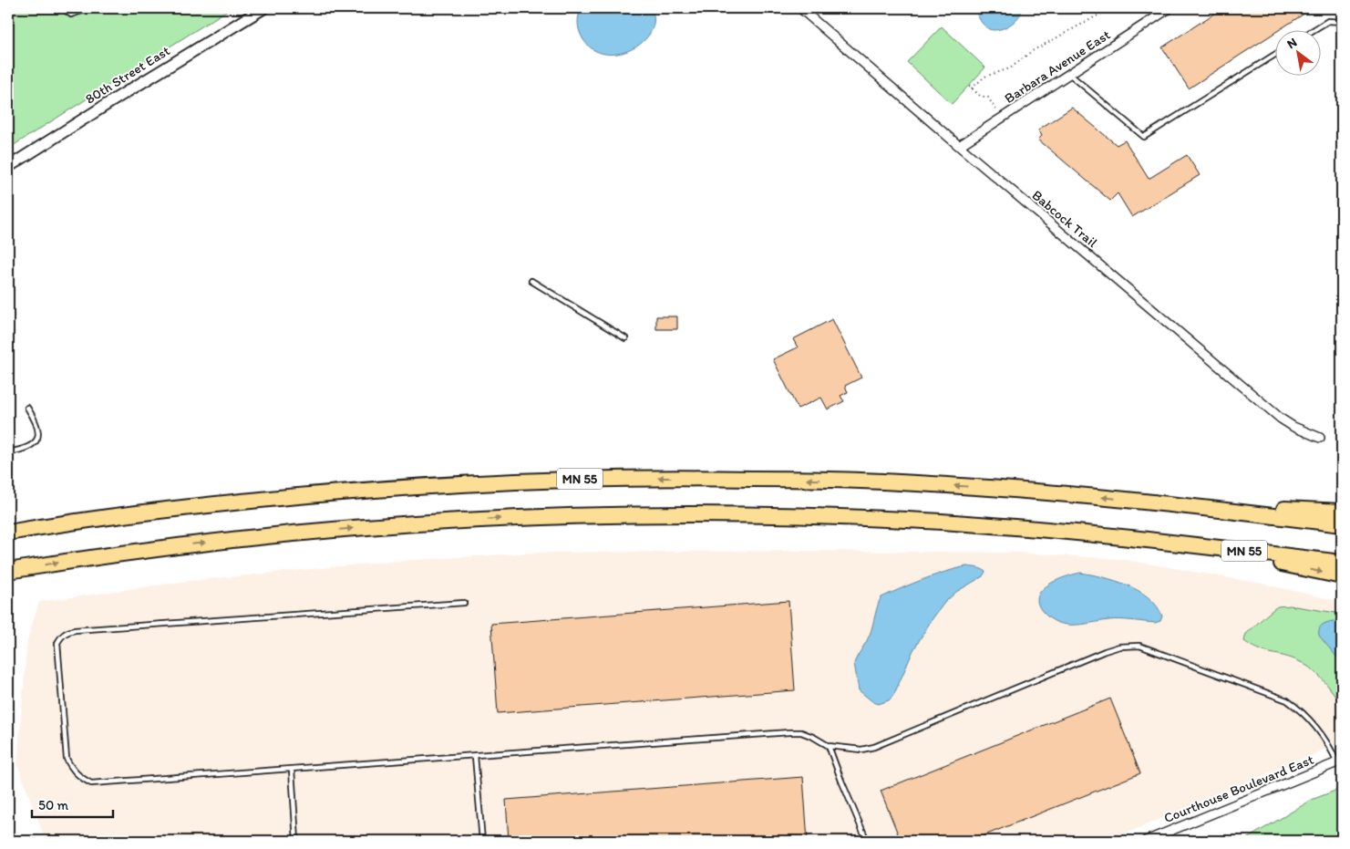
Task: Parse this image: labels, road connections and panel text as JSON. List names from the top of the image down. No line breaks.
{"streets":{"highway":["MN 55"],"street":["Barbara Avenue East","80th Street East","Babcock Trail","Courthouse Boulevard East"]},"crossings":[["Barbara Avenue East","Babcock Trail"]],"scale_bar":"50 m","north":"top left"}
